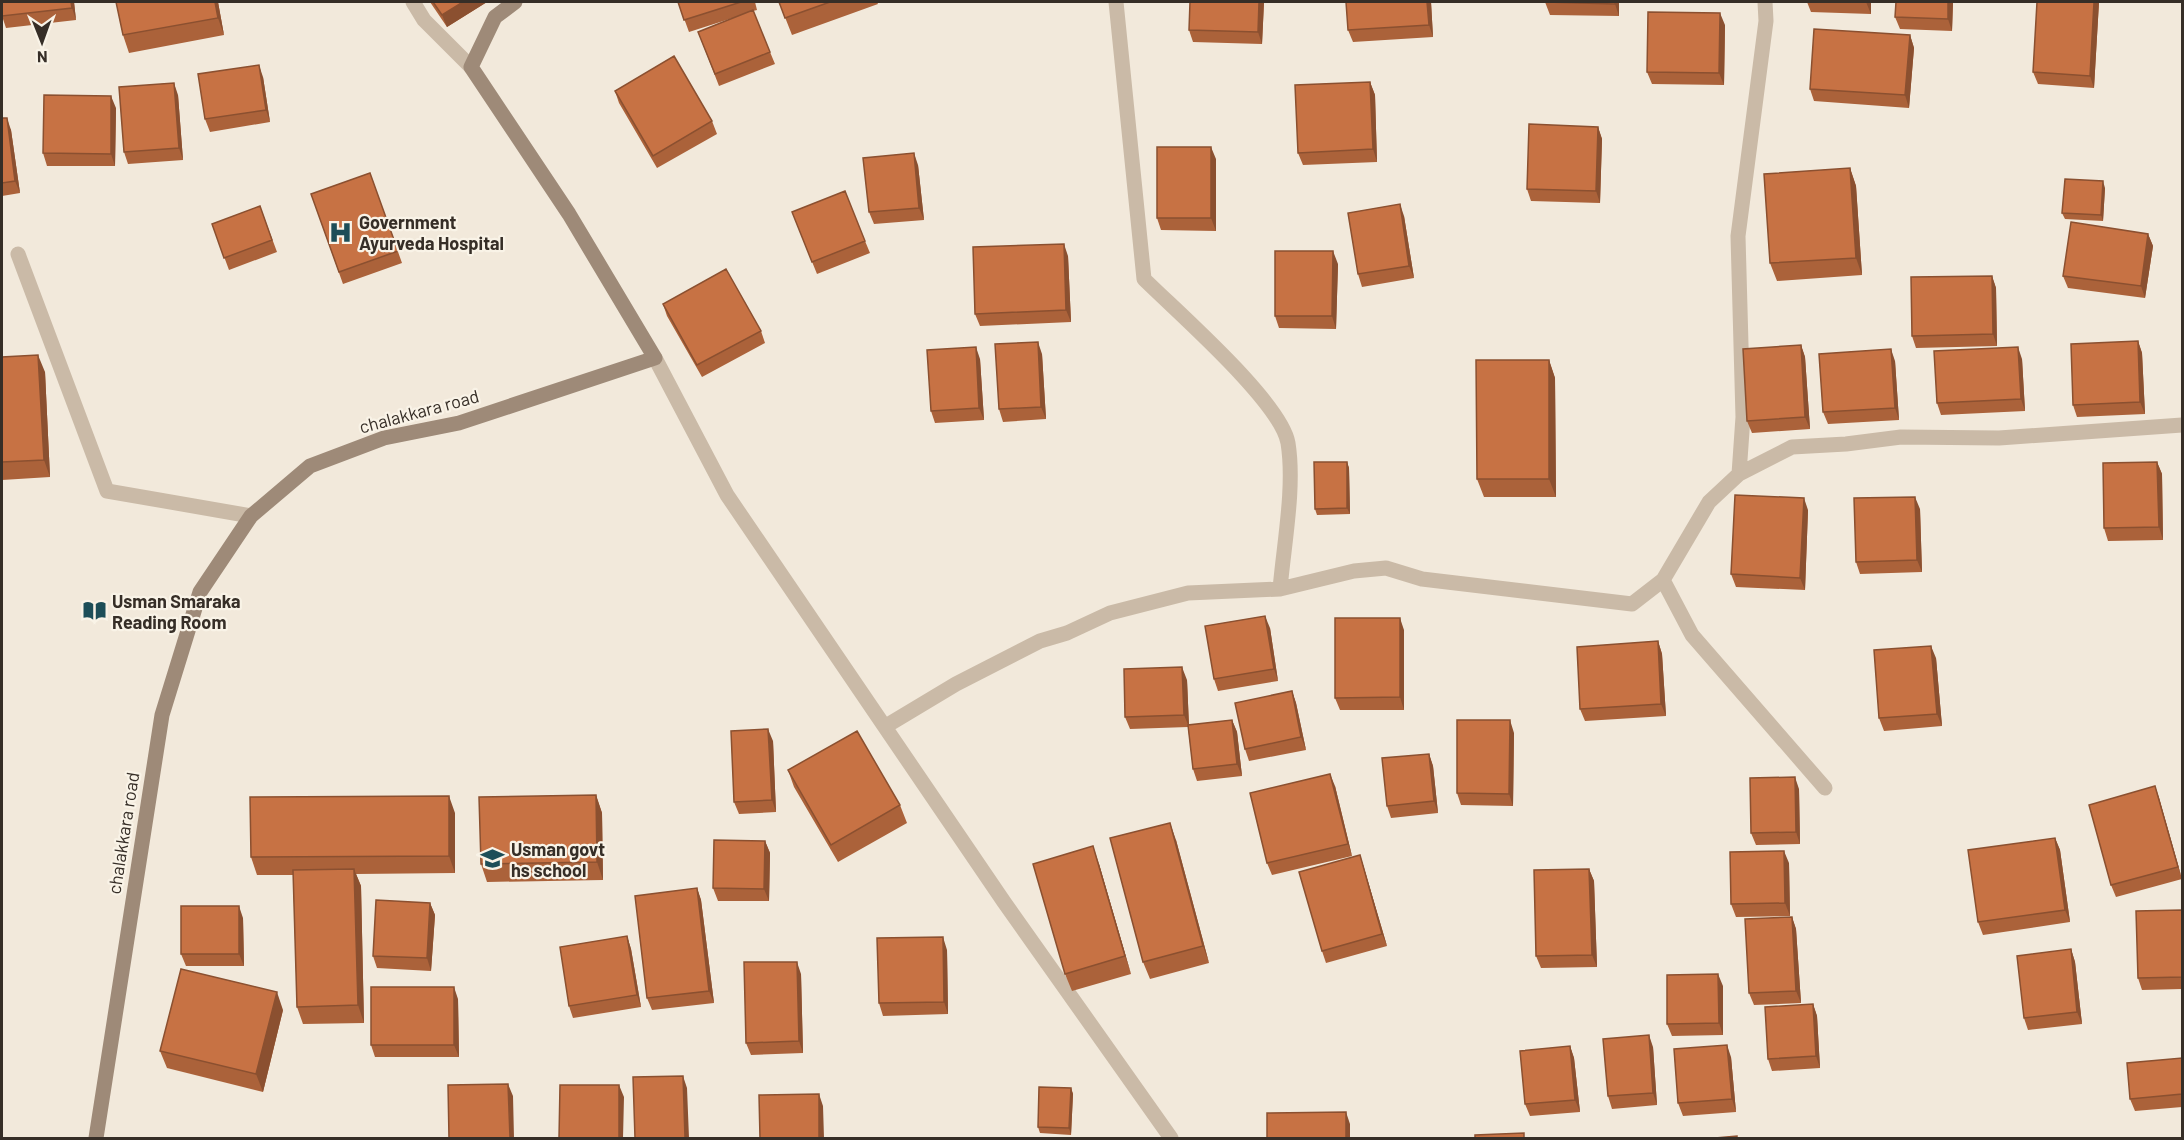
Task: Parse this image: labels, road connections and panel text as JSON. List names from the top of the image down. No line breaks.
{"streets":{"main road":["chalakkara road"]},"places":{"hospital":["Government Ayurveda Hospital"],"library":["Usman Smaraka Reading Room"],"school or university":["Usman govt hs school"]},"north":"bottom"}
